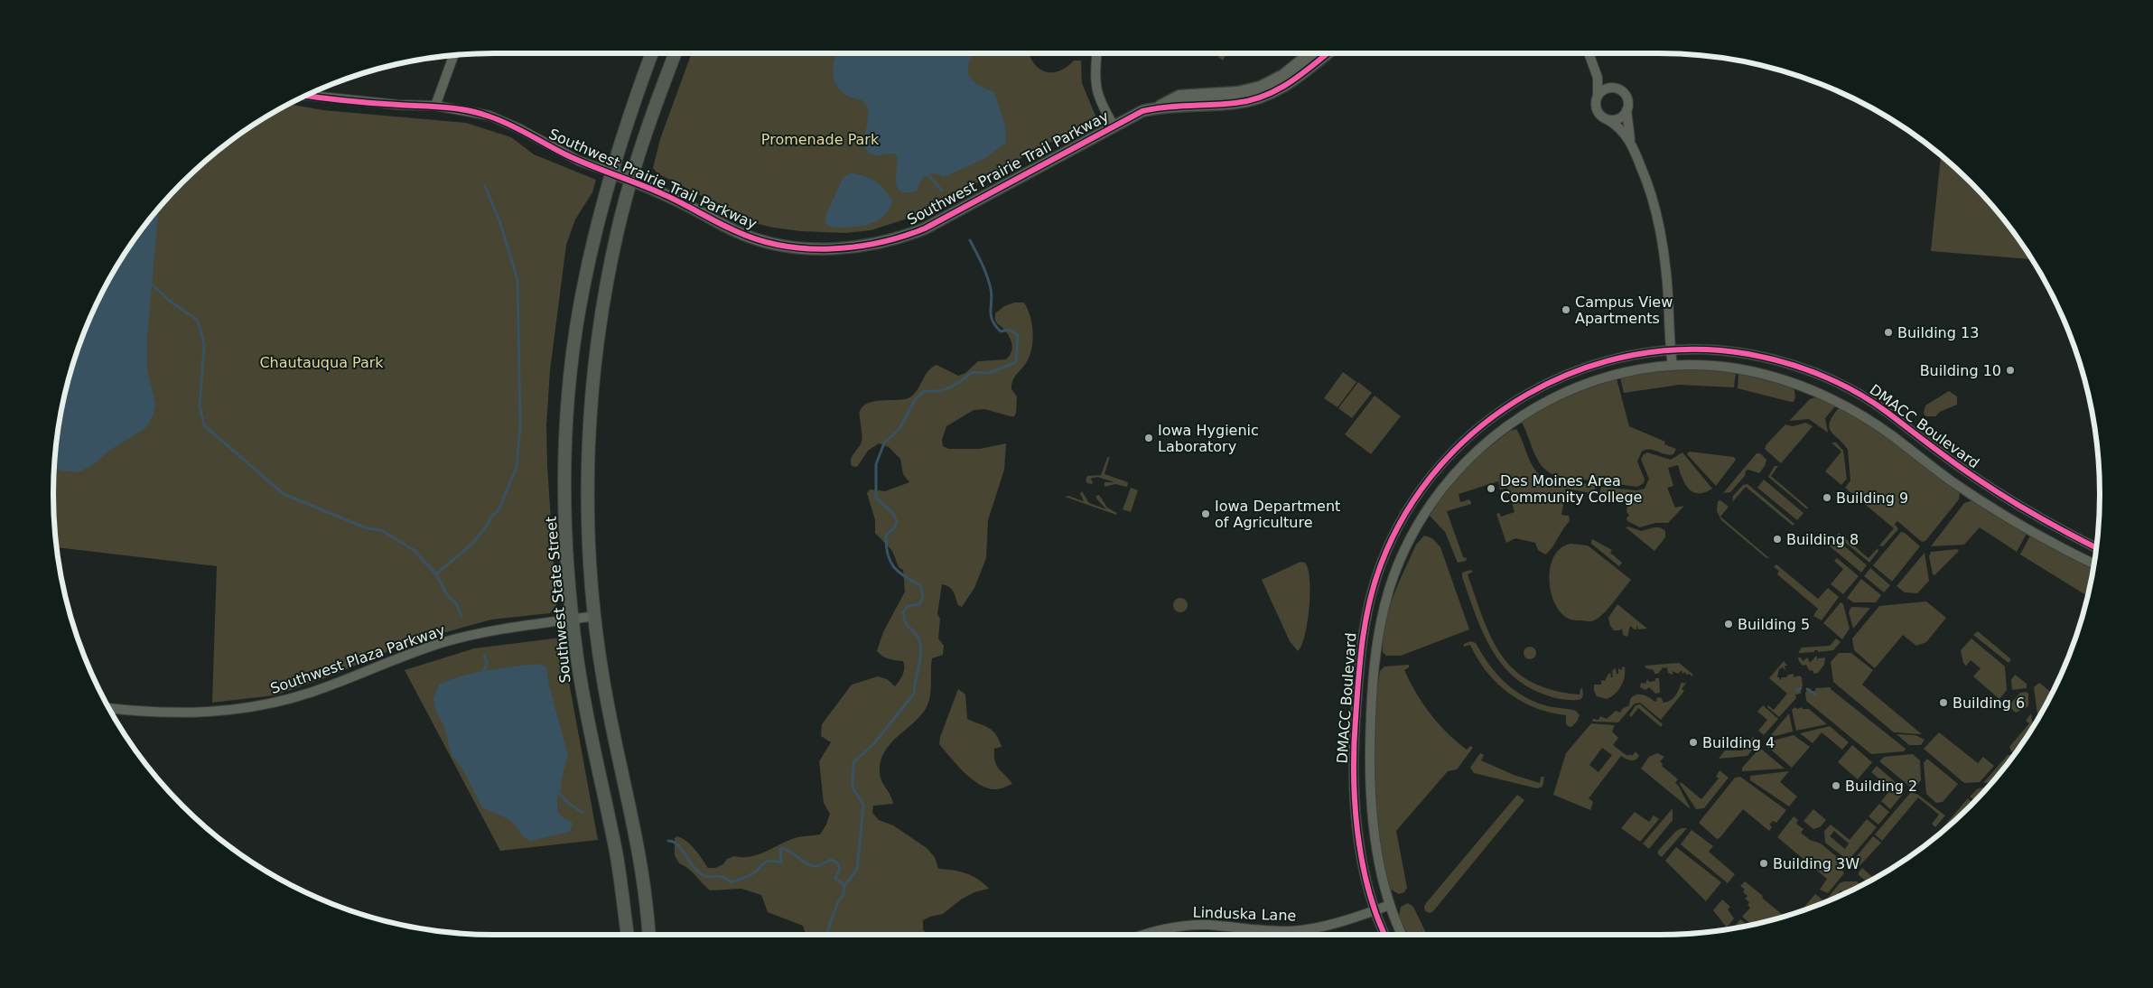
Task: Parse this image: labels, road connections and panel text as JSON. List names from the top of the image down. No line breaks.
{"streets":{"main road":["Southwest State Street"],"street":["Southwest Prairie Trail Parkway","DMACC Boulevard","Southwest Plaza Parkway","Linduska Lane"]},"crossings":[["Southwest Prairie Trail Parkway","Southwest State Street"],["DMACC Boulevard","Linduska Lane"],["Southwest State Street","Southwest Plaza Parkway"]],"parks":["Promenade Park","Chautauqua Park"],"places":["Campus View Apartments","Building 13","Building 10","Iowa Hygienic Laboratory","Des Moines Area Community College","Building 9","Iowa Department of Agriculture","Building 8","Building 5","Building 6","Building 4","Building 2","Building 3W"]}
